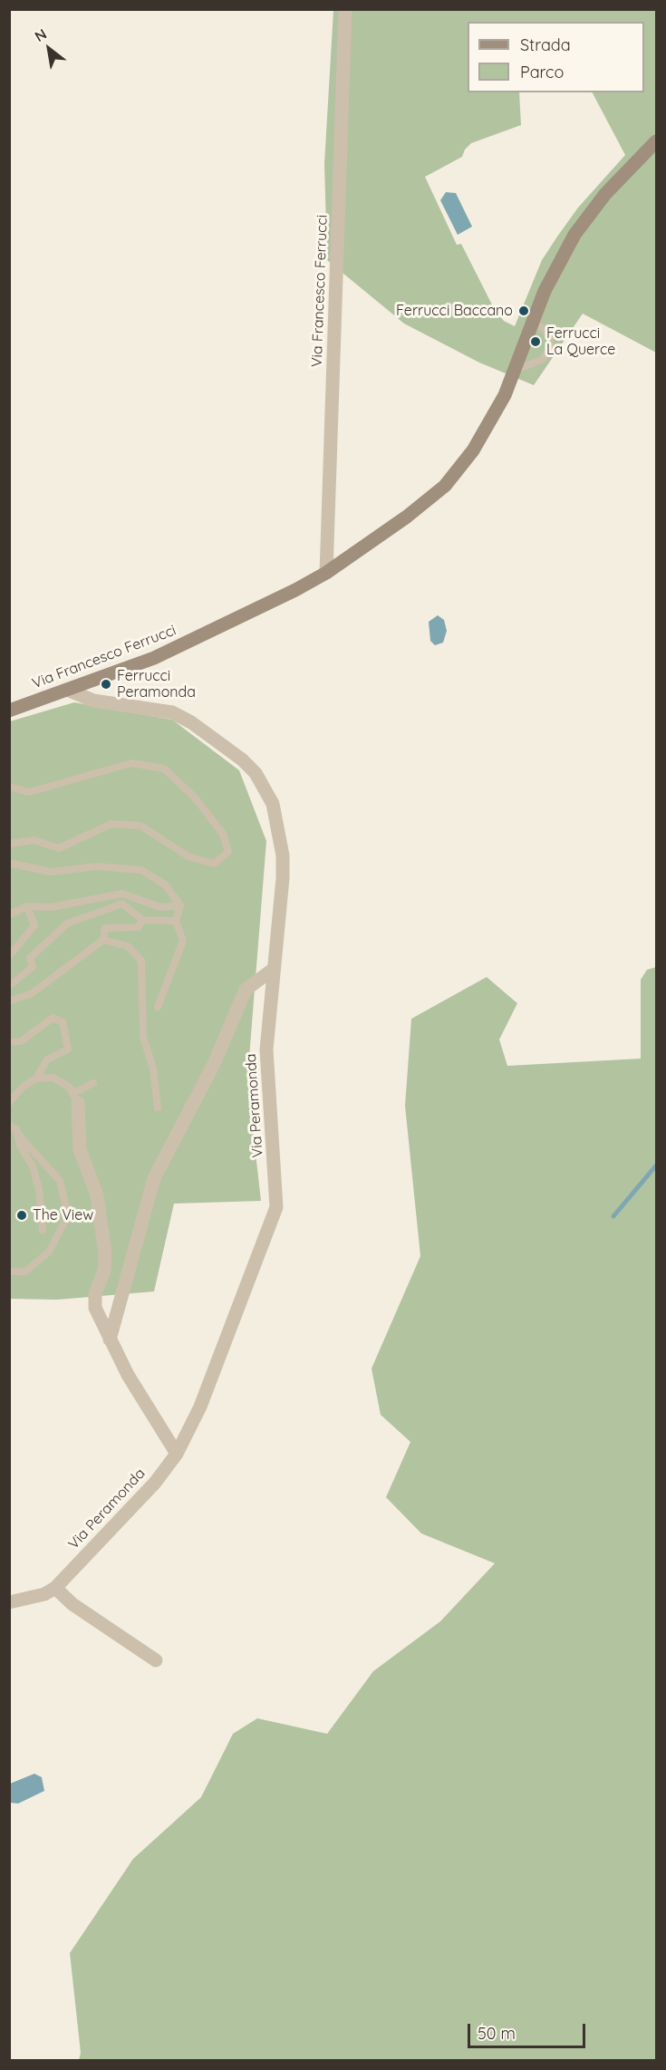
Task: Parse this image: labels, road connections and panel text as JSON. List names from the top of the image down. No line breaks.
{"streets":{"main road":["Via Francesco Ferrucci"],"street":["Via Peramonda"]},"crossings":[["Via Francesco Ferrucci","Via Peramonda"]],"places":["Ferrucci Baccano","Ferrucci La Querce","Ferrucci Peramonda","The View"],"legend":["Strada","Parco"],"scale_bar":"50 m","north":"top left"}
